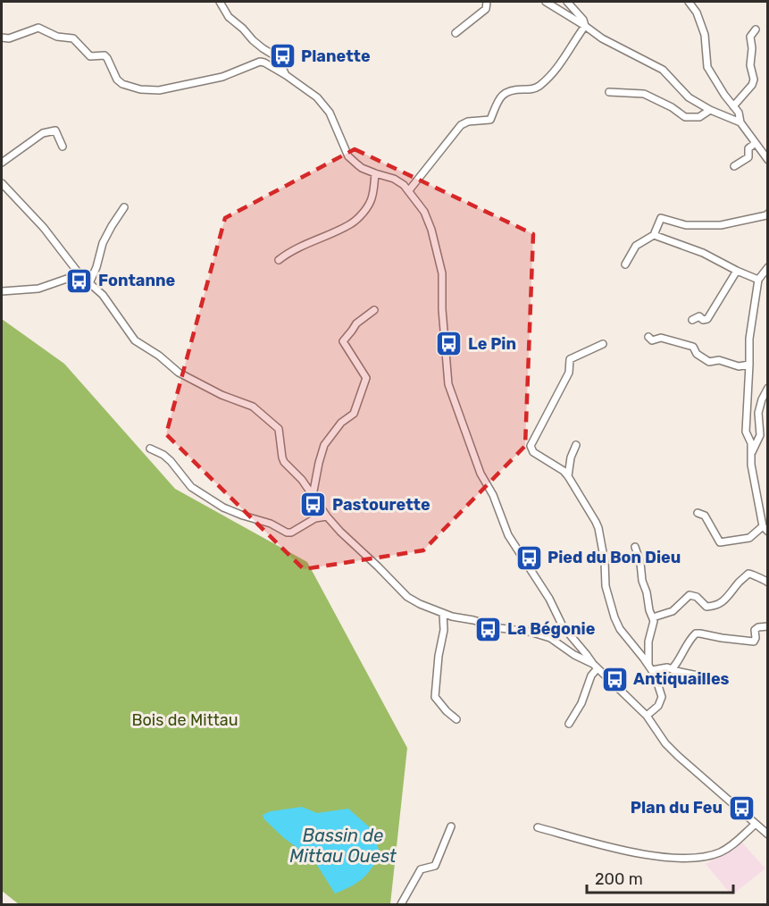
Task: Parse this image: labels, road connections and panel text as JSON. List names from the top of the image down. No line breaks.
{"water":["Bassin de Mittau Ouest"],"parks":["Bois de Mittau"],"places":{"bus stop":["Planette","Fontanne","Le Pin","Pastourette","Pied du Bon Dieu","La Bégonie","Antiquailles","Plan du Feu"]},"scale_bar":"200 m"}
